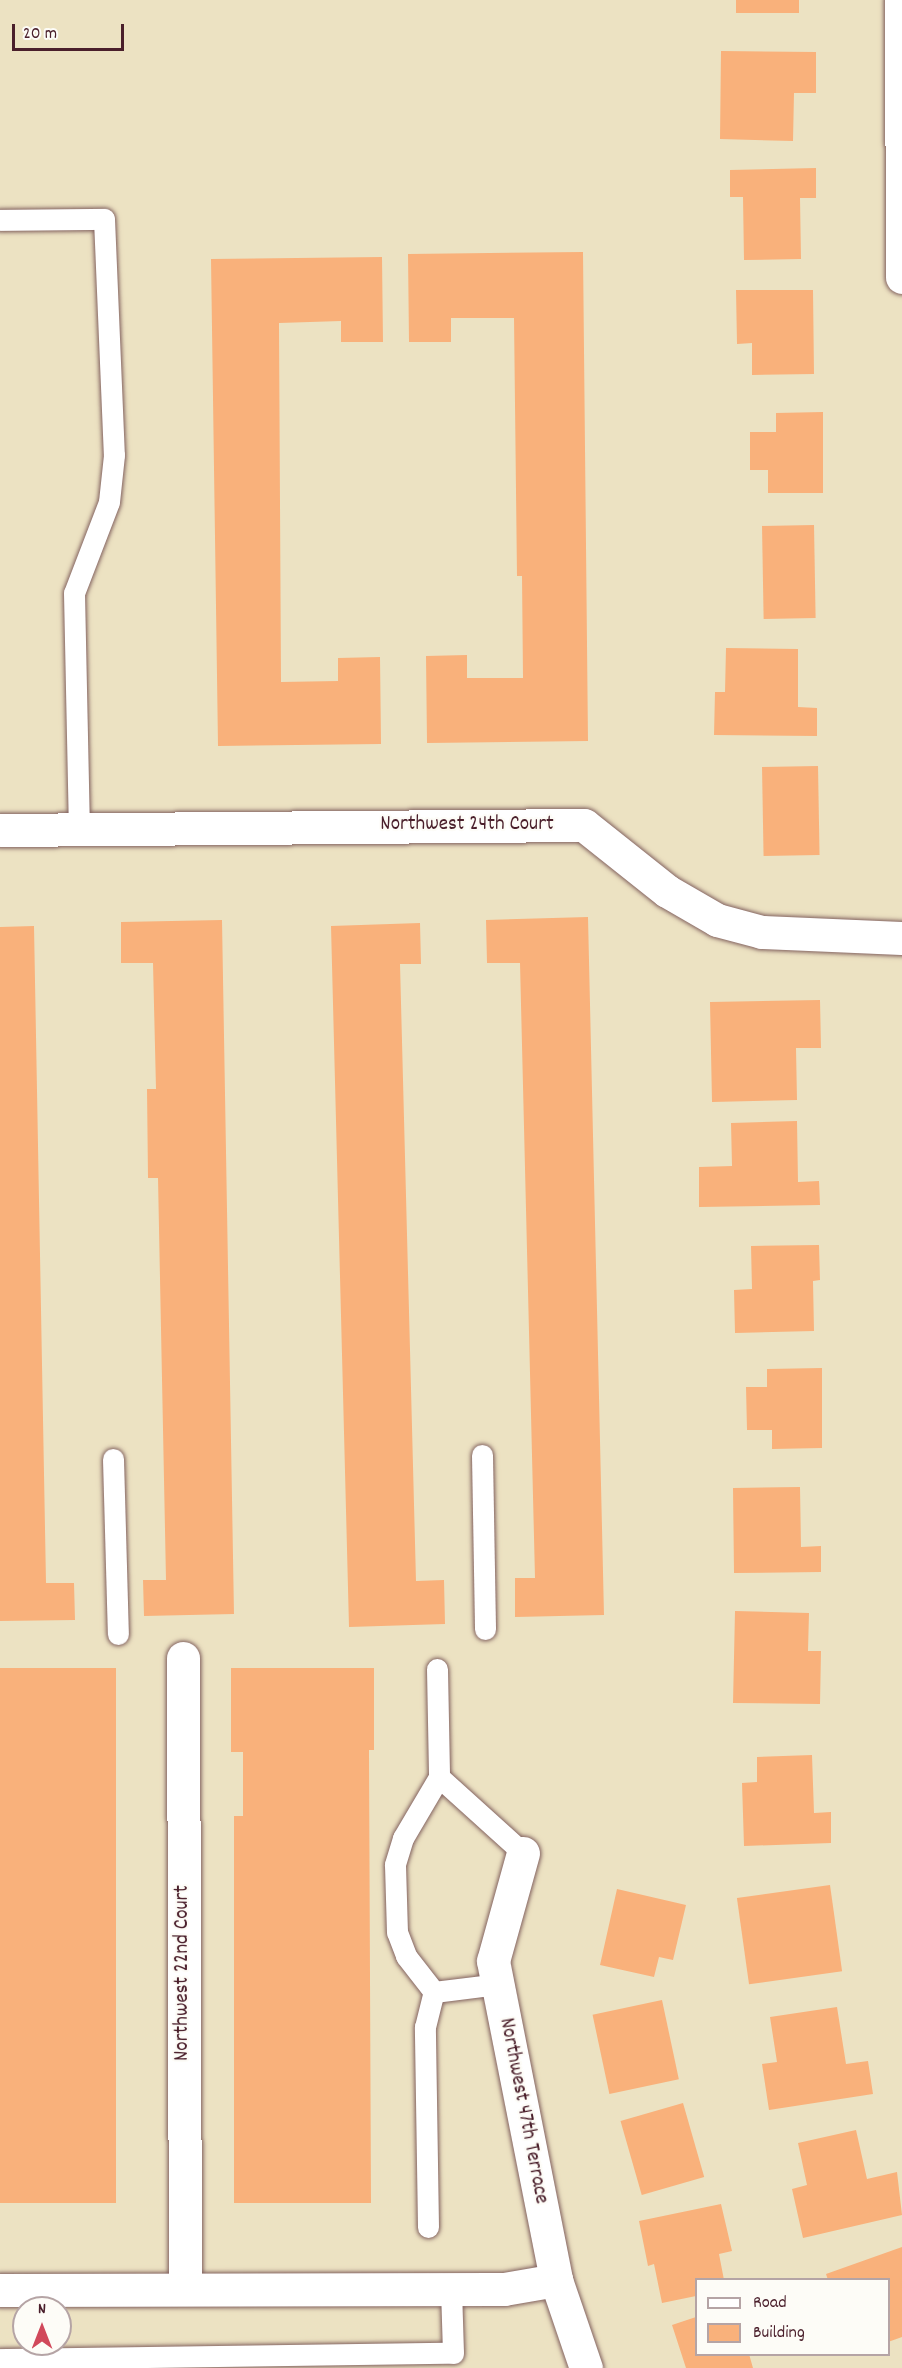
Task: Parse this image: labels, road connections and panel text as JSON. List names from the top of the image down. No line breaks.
{"streets":{"street":["Northwest 24th Court","Northwest 22nd Court","Northwest 47th Terrace"]},"legend":["Road","Building"],"scale_bar":"20 m","north":"top"}
